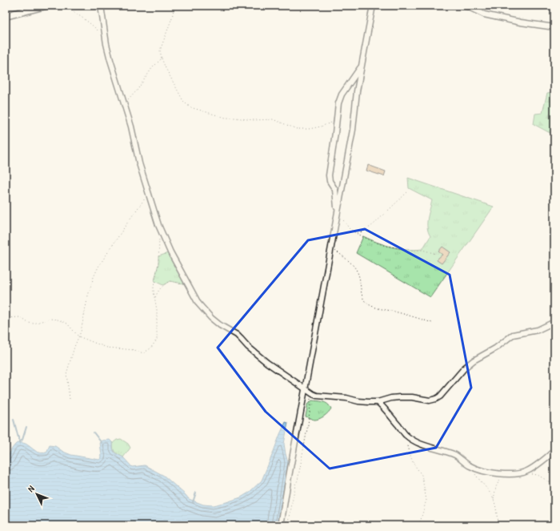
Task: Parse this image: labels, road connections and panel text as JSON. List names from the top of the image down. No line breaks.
{"north":"top left"}
